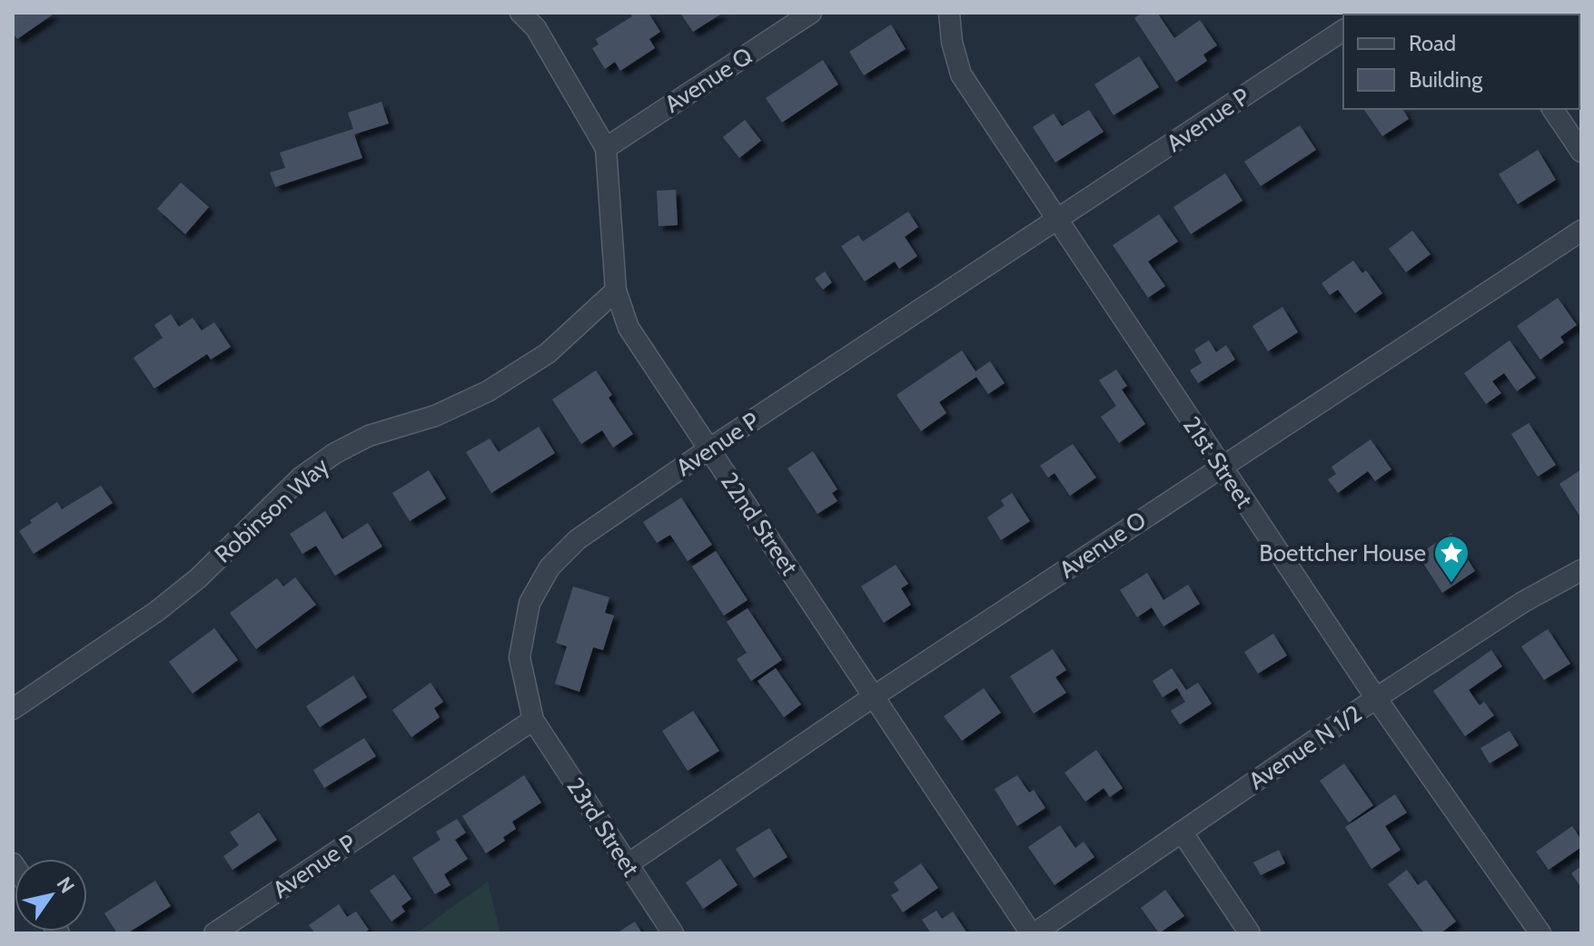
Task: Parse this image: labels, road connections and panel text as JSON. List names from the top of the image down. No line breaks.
{"streets":{"street":["Avenue Q","Avenue P","21st Street","Robinson Way","22nd Street","Avenue O","Avenue N 1/2","23rd Street"]},"crossings":[["Avenue Q","22nd Street"],["Avenue P","21st Street"],["Avenue P","22nd Street"],["Avenue P","23rd Street"],["21st Street","Avenue O"],["21st Street","Avenue N 1/2"],["Robinson Way","22nd Street"],["22nd Street","Avenue O"],["22nd Street","Avenue N 1/2"],["Avenue O","23rd Street"]],"places":{"place":["Boettcher House"]},"legend":["Road","Building"],"north":"top right"}
